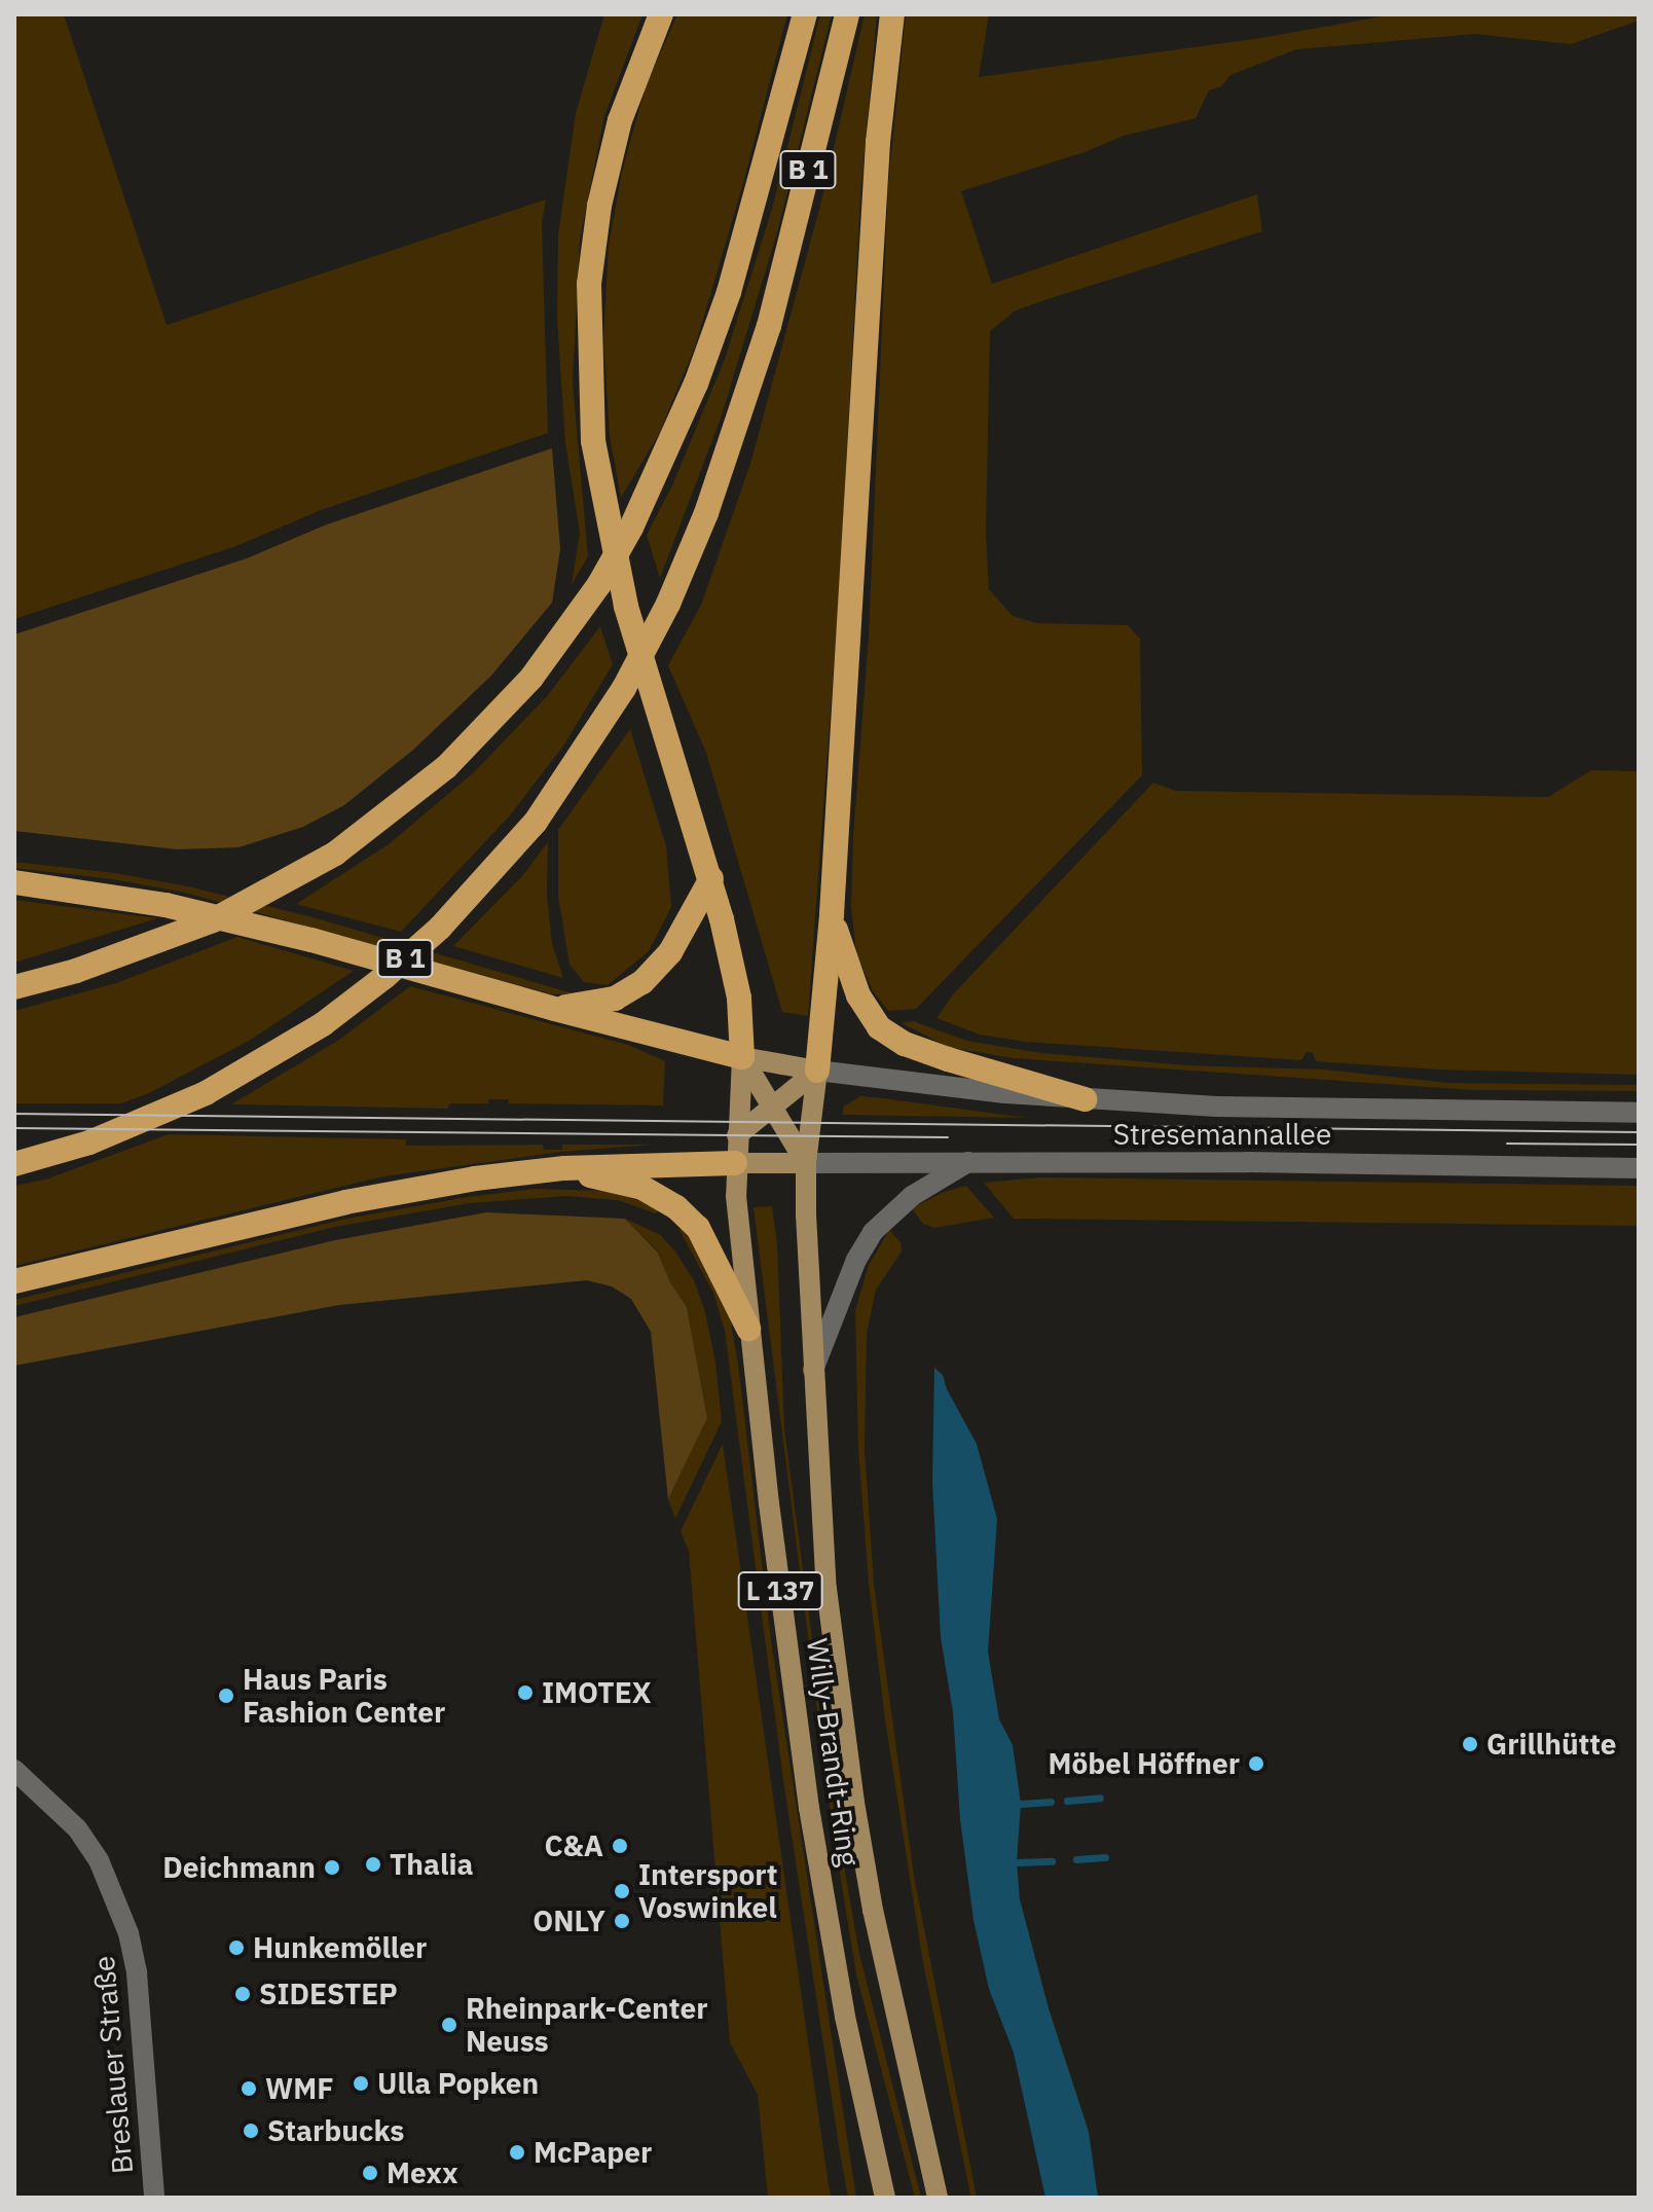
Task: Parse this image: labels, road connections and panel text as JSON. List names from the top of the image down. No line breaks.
{"streets":{"highway":["B 1"],"main road":["Stresemannallee","L 137","Willy-Brandt-Ring","Breslauer Straße"]},"crossings":[["Stresemannallee","L 137"],["Stresemannallee","Willy-Brandt-Ring"],["L 137","Willy-Brandt-Ring"]],"places":["IMOTEX","Haus Paris Fashion Center","Grillhütte","Möbel Höffner","C&A","Thalia","Deichmann","Intersport Voswinkel","ONLY","Hunkemöller","SIDESTEP","Rheinpark-Center Neuss","Ulla Popken","WMF","Starbucks","McPaper","Mexx"]}
